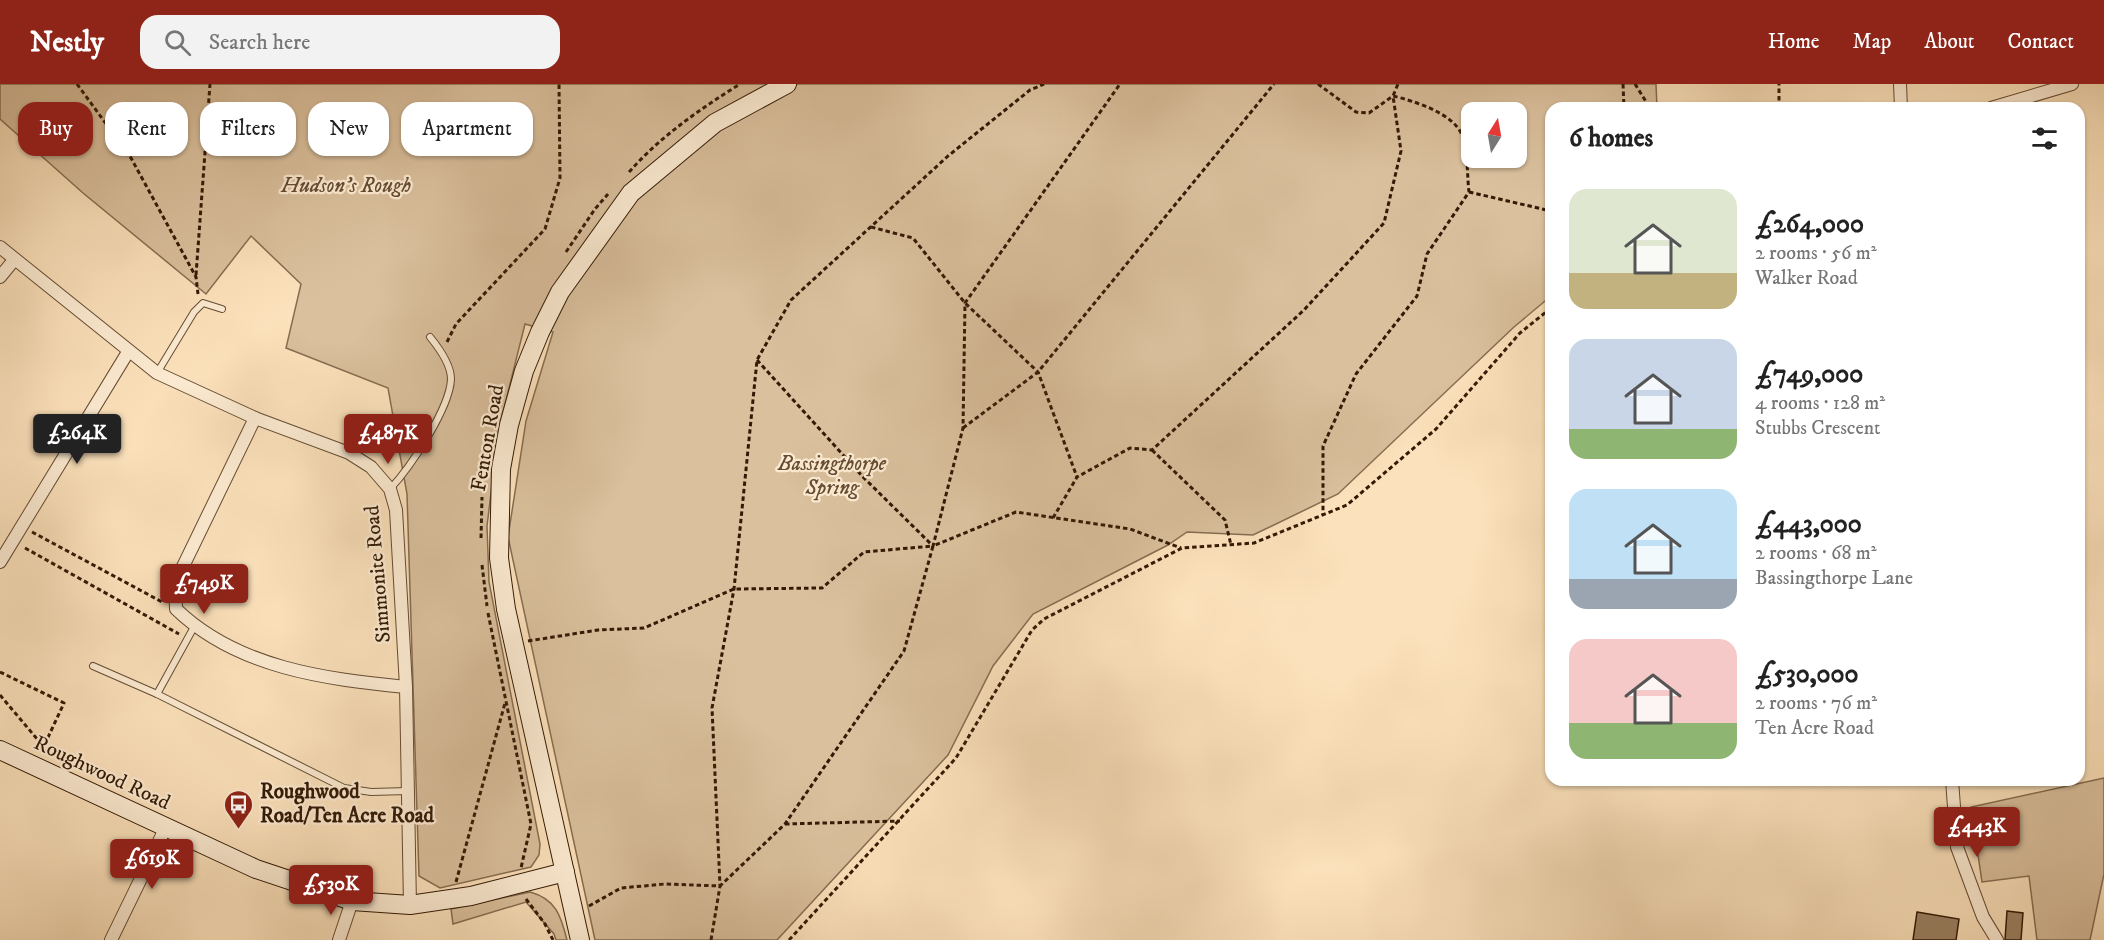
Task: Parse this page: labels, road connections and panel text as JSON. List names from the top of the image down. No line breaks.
{"streets":{"street":["Fenton Road","Simmonite Road","Roughwood Road"]},"crossings":[["Fenton Road","Roughwood Road"],["Simmonite Road","Roughwood Road"]],"parks":["Hudson's Rough","Bassingthorpe Spring"],"places":{"bus stop":["Roughwood Road/Ten Acre Road"]},"north":"top","page":{"header":"Nestly","search":"Search here","nav":["Home","Map","About","Contact"],"chip":["Buy","Rent","Filters","New","Apartment"],"heading":"6 homes","list":[{"name":"£264,000","note":"2 rooms · 56 m² · Walker Road"},{"name":"£749,000","note":"4 rooms · 128 m² · Stubbs Crescent"},{"name":"£443,000","note":"2 rooms · 68 m² · Bassingthorpe Lane"},{"name":"£530,000","note":"2 rooms · 76 m² · Ten Acre Road"}],"price":["£264K","£487K","£749K","£443K","£619K","£530K"]}}
